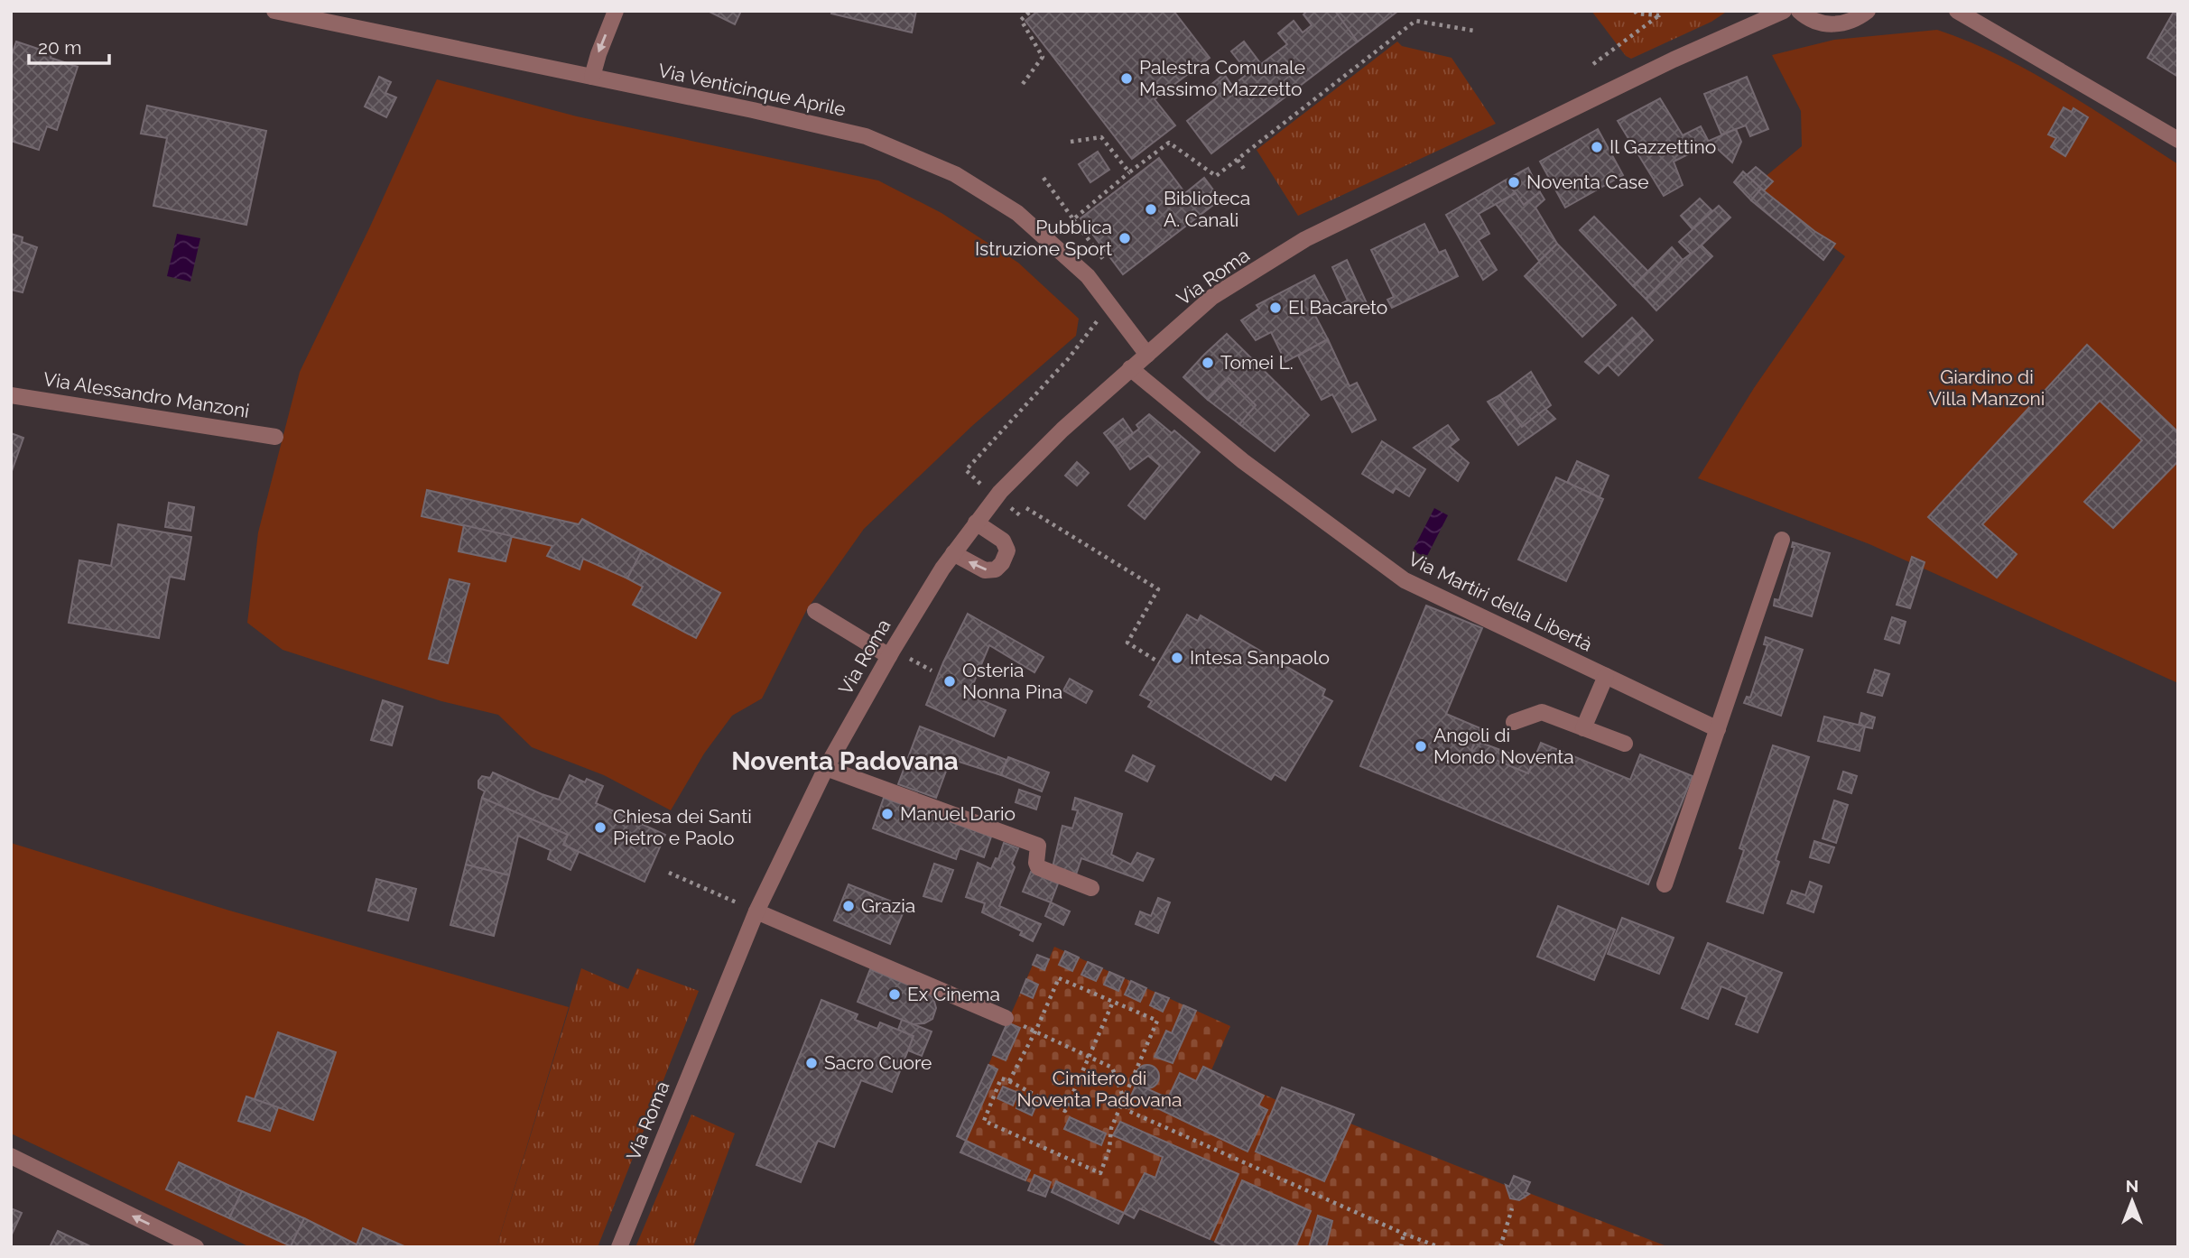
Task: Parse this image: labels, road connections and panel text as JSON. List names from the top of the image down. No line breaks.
{"streets":{"street":["Via Venticinque Aprile","Via Roma","Via Alessandro Manzoni","Via Martiri della Libertà"]},"crossings":[["Via Venticinque Aprile","Via Roma"],["Via Roma","Via Martiri della Libertà"]],"districts":["Noventa Padovana"],"parks":["Giardino di Villa Manzoni","Cimitero di Noventa Padovana"],"places":["Palestra Comunale Massimo Mazzetto","Il Gazzettino","Noventa Case","Biblioteca A. Canali","Pubblica Istruzione Sport","El Bacareto","Tomei L.","Intesa Sanpaolo","Osteria Nonna Pina","Angoli di Mondo Noventa","Manuel Dario","Chiesa dei Santi Pietro e Paolo","Grazia","Ex Cinema","Sacro Cuore"],"scale_bar":"20 m","north":"top"}
